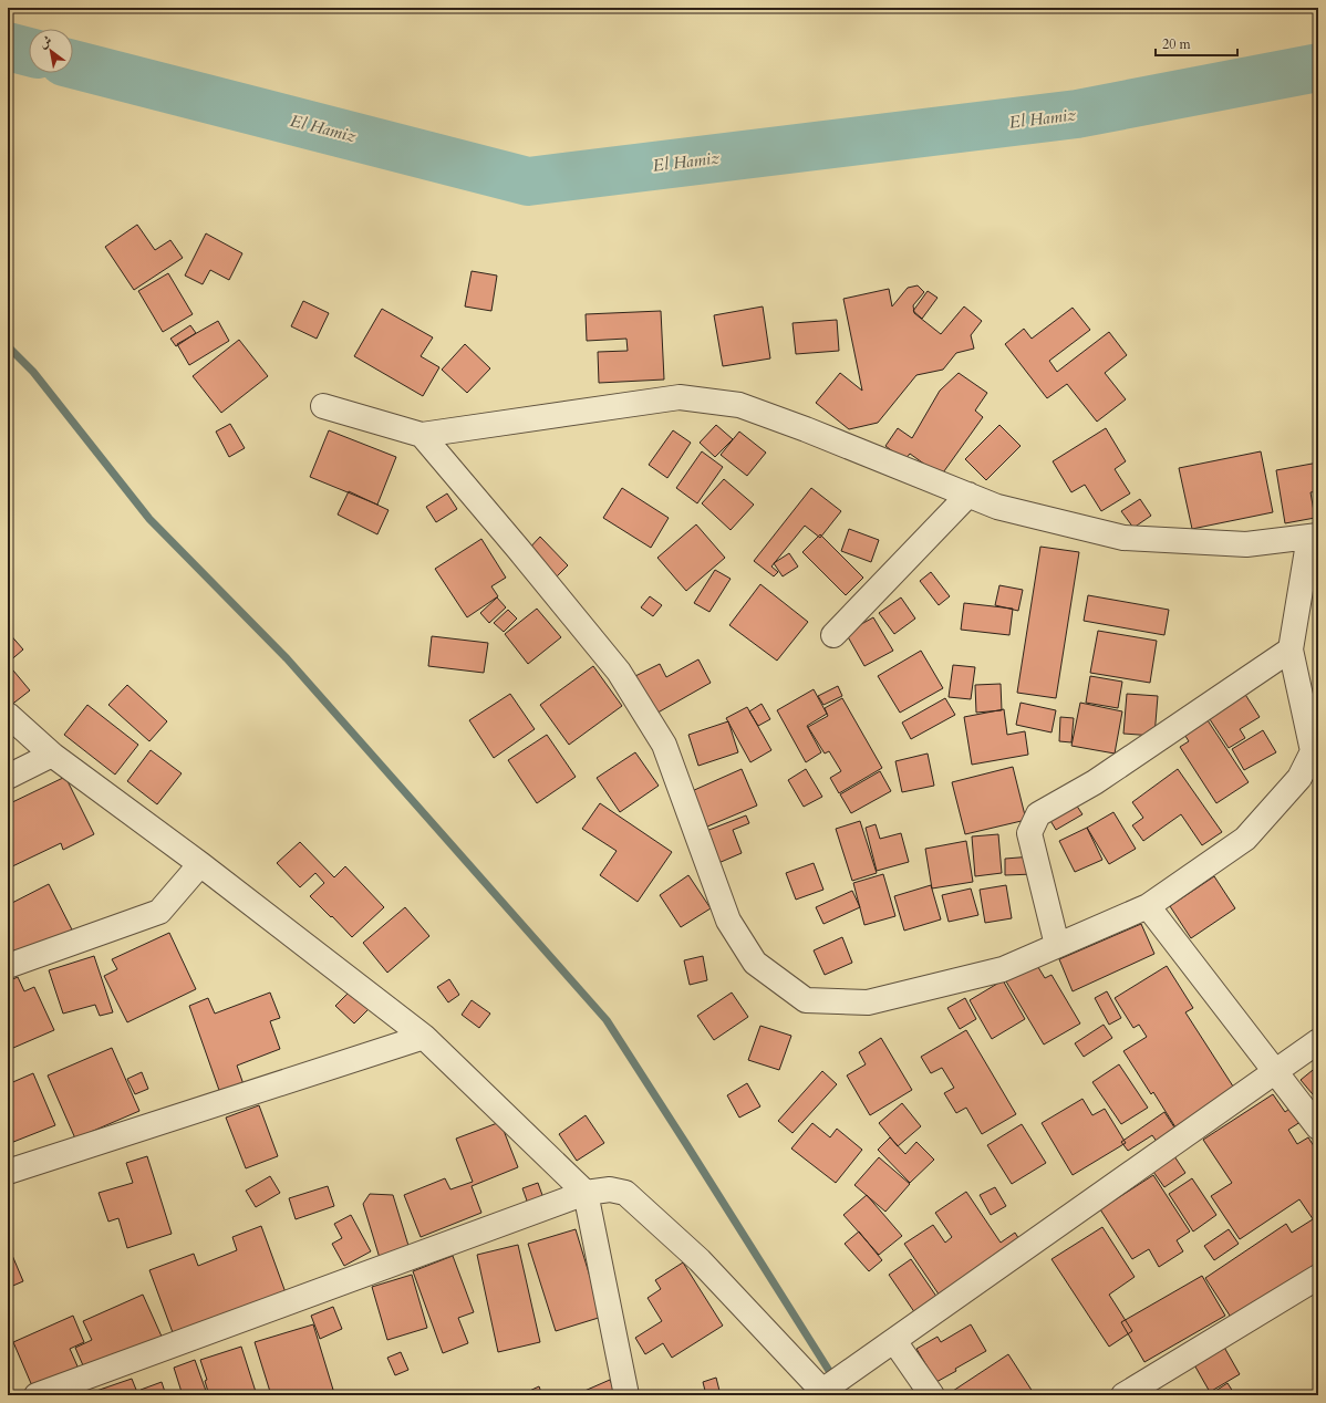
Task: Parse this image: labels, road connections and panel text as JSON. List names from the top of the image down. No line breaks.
{"water":["El Hamiz"],"scale_bar":"20 m","north":"top left"}
